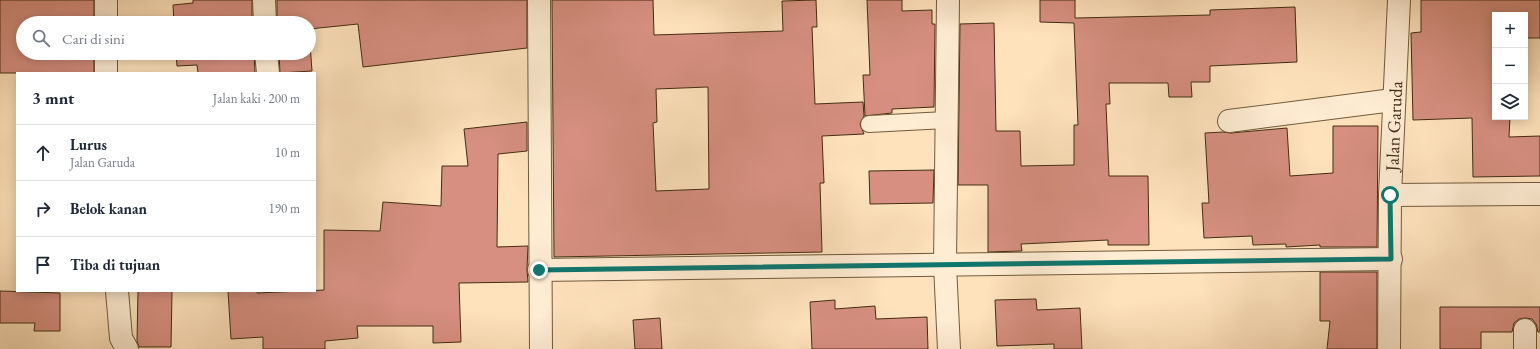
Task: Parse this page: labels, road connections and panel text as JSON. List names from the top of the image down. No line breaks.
{"streets":{"street":["Jalan Garuda"]},"page":{"map_buttons":["+","−"],"search":"Cari di sini","heading":["3 mnt","Jalan kaki · 200 m"],"list":[["Lurus","Jalan Garuda","10 m"],["Belok kanan","190 m"],"Tiba di tujuan"]}}
